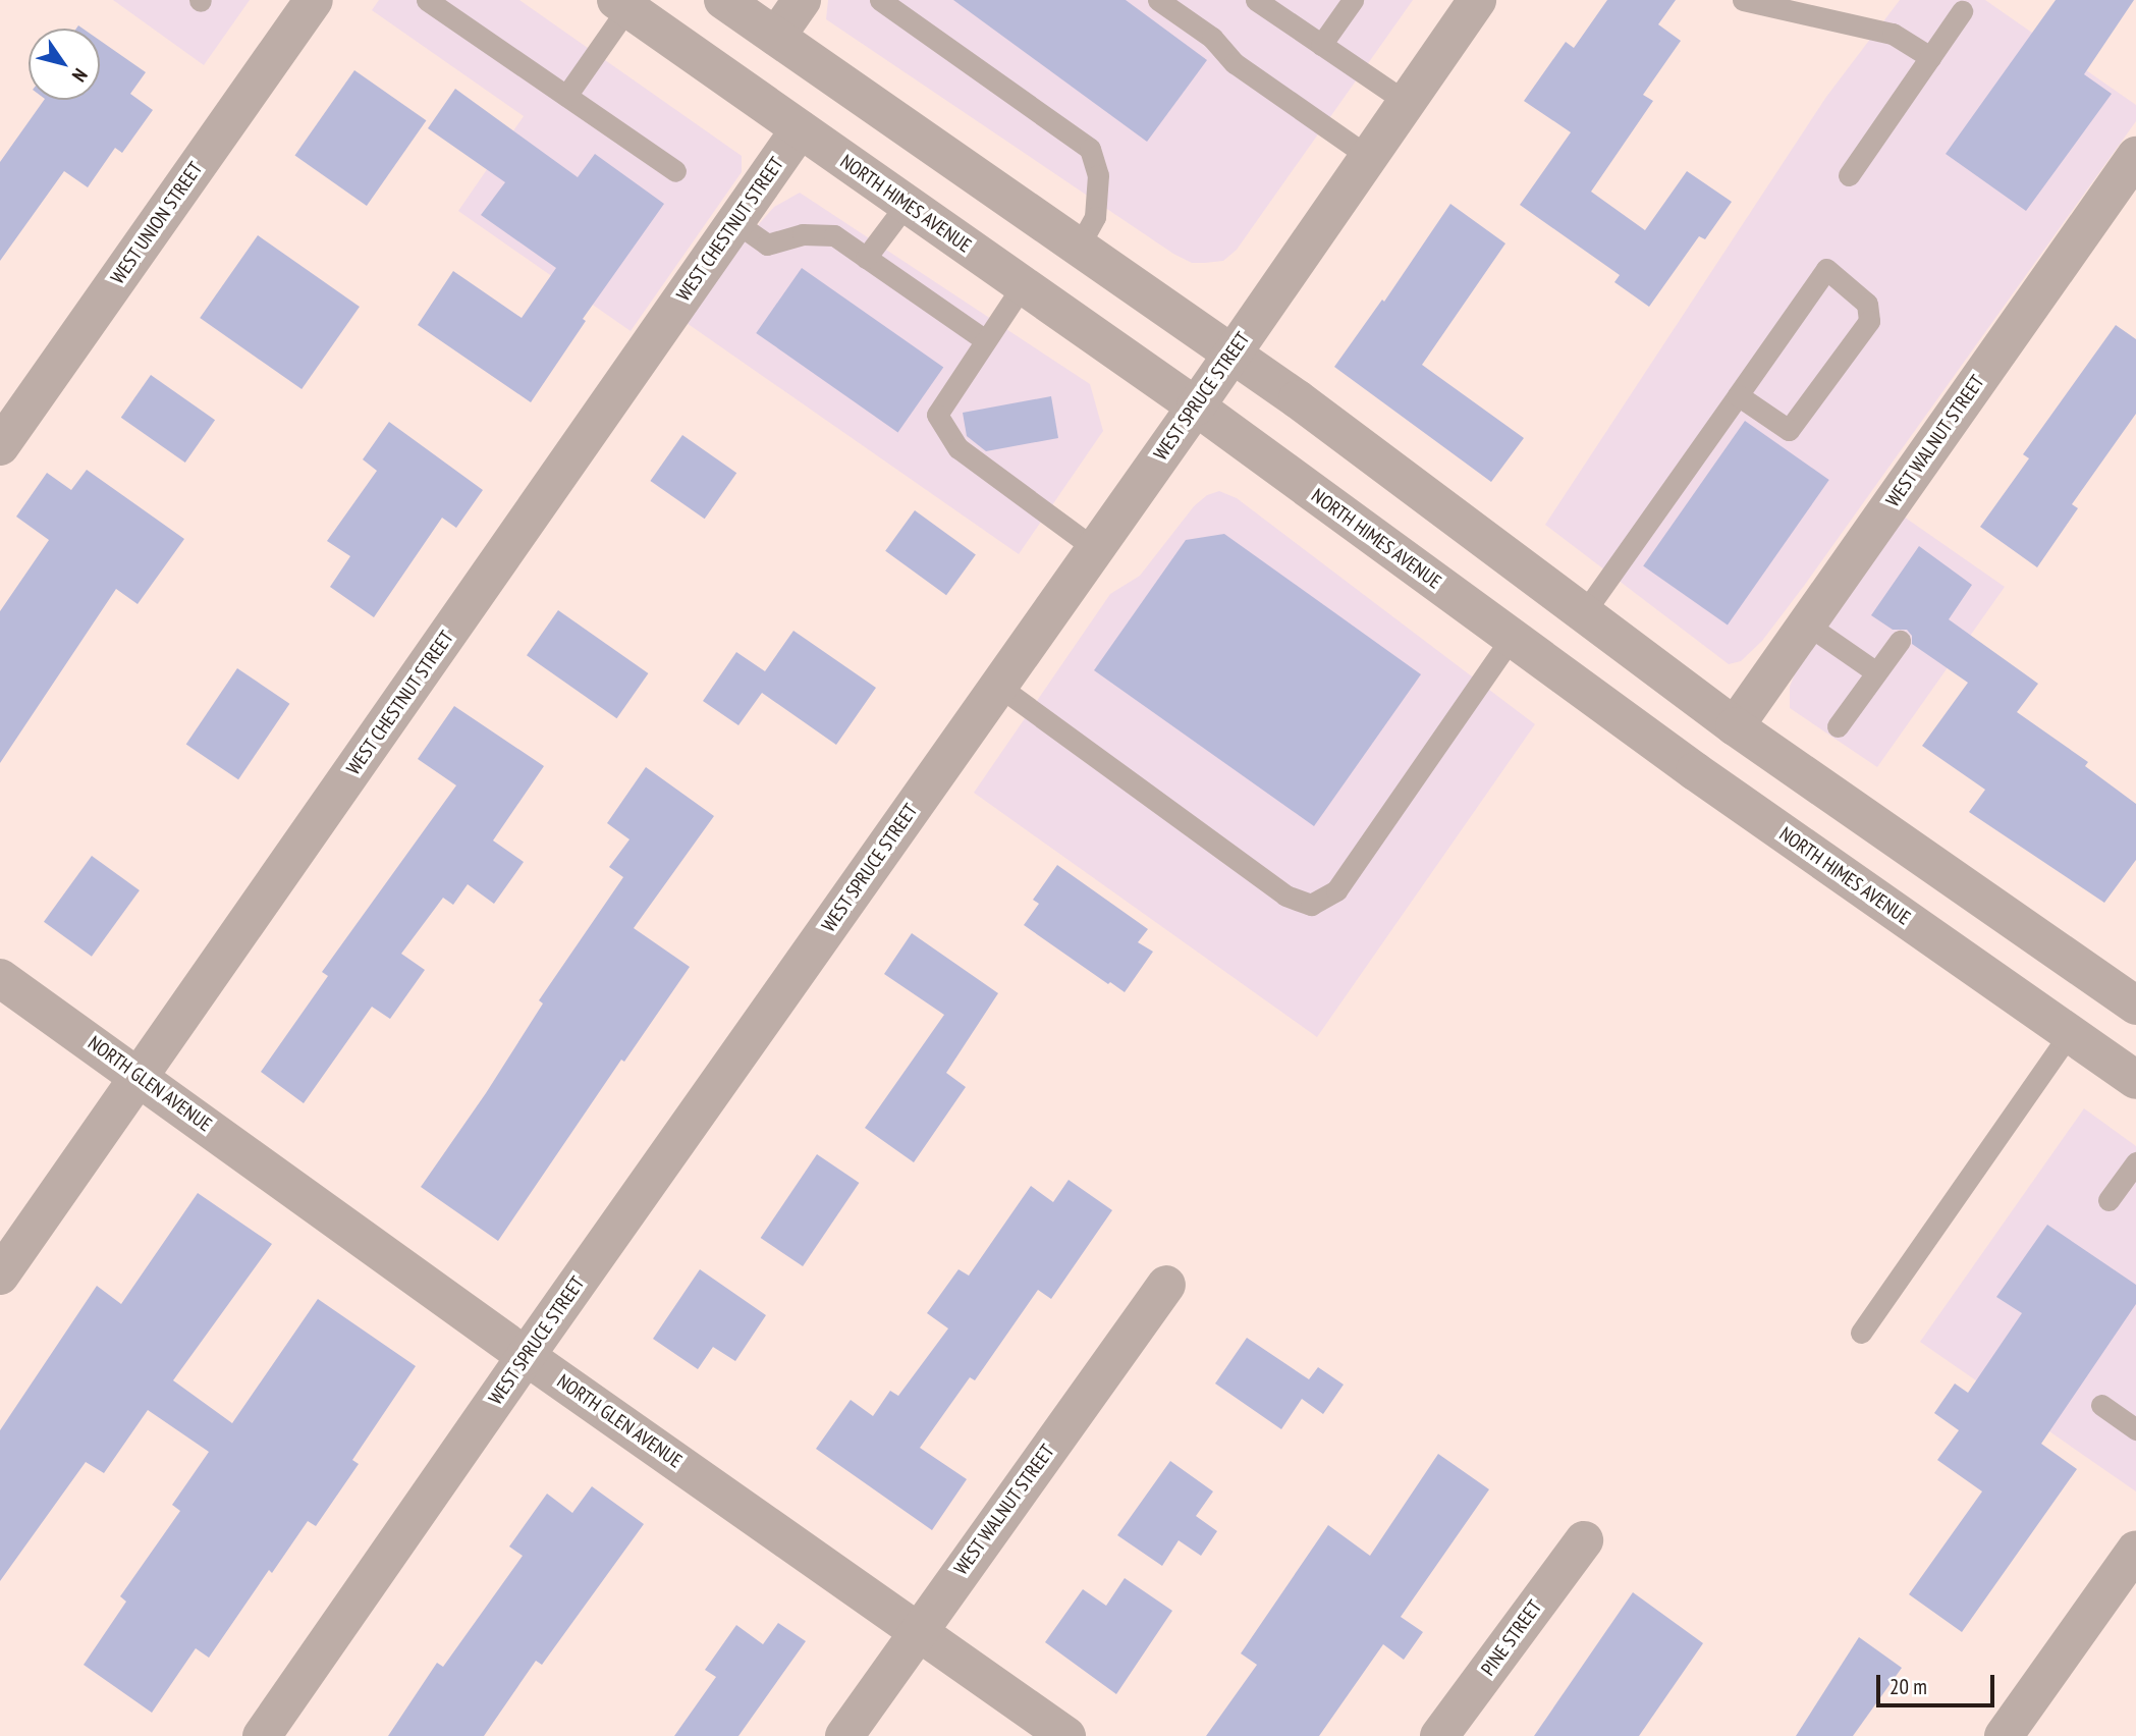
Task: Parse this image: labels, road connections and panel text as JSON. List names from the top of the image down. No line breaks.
{"streets":{"street":["NORTH HIMES AVENUE","WEST UNION STREET","WEST CHESTNUT STREET","WEST SPRUCE STREET","WEST WALNUT STREET","NORTH GLEN AVENUE","PINE STREET"]},"crossings":[["NORTH HIMES AVENUE","WEST CHESTNUT STREET"],["NORTH HIMES AVENUE","WEST SPRUCE STREET"],["WEST CHESTNUT STREET","NORTH GLEN AVENUE"],["WEST SPRUCE STREET","NORTH GLEN AVENUE"],["WEST WALNUT STREET","NORTH GLEN AVENUE"]],"scale_bar":"20 m","north":"bottom right"}
